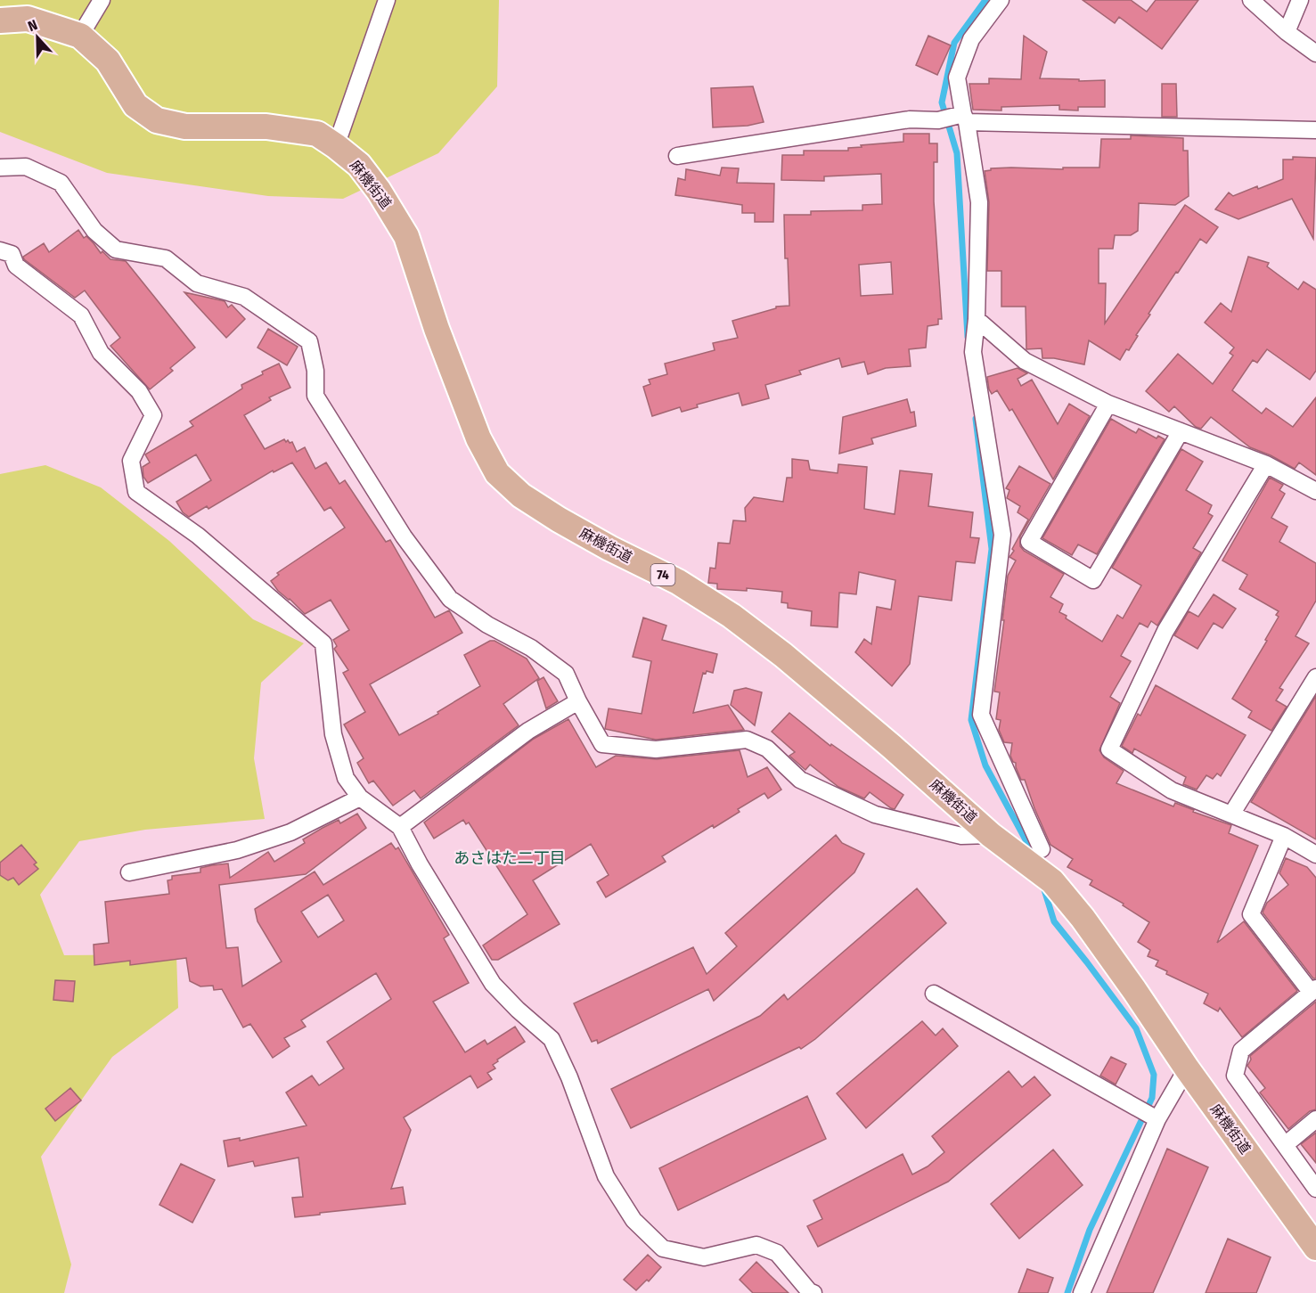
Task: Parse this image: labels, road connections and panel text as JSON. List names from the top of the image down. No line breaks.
{"streets":{"main road":["麻機街道","74"]},"districts":["あさはた二丁目"],"north":"top"}
